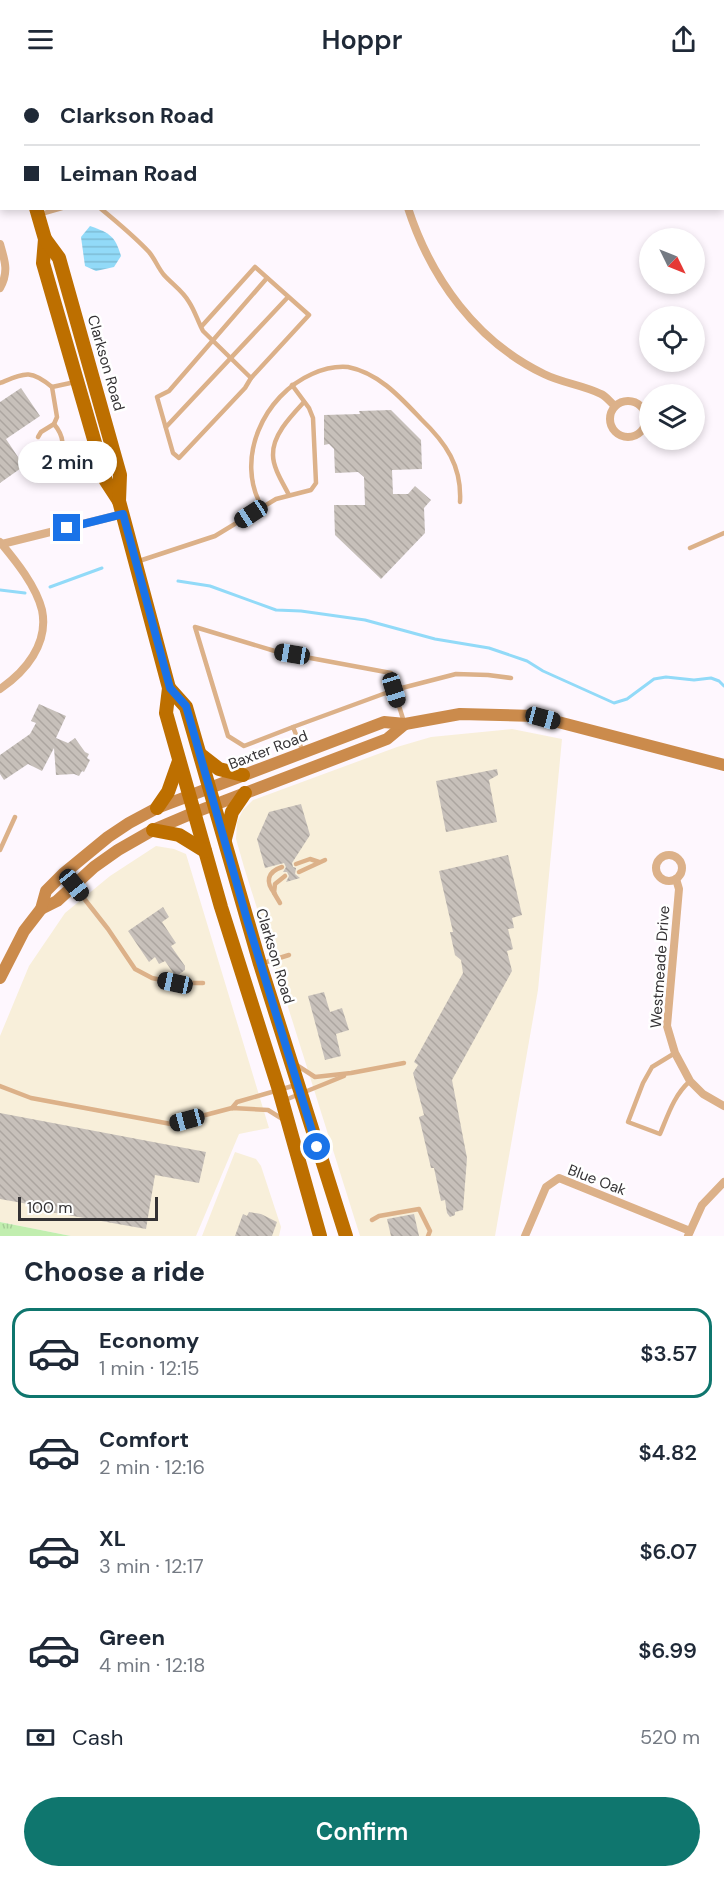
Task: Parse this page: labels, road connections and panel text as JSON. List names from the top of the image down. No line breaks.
{"streets":{"main road":["Clarkson Road","Baxter Road"],"street":["Westmeade Drive","Blue Oak"]},"crossings":[["Clarkson Road","Baxter Road"]],"scale_bar":"100 m","north":"bottom right","page":{"header":"Hoppr","banner":["Clarkson Road","Leiman Road"],"bubble":"2 min","scale":"100 m","heading":"Choose a ride","list":[{"name":"Economy","note":"1 min · 12:15","value":"$3.57"},{"name":"Comfort","note":"2 min · 12:16","value":"$4.82"},{"name":"XL","note":"3 min · 12:17","value":"$6.07"},{"name":"Green","note":"4 min · 12:18","value":"$6.99"}],"pay":["Cash","520 m"],"buttons":"Confirm"}}
